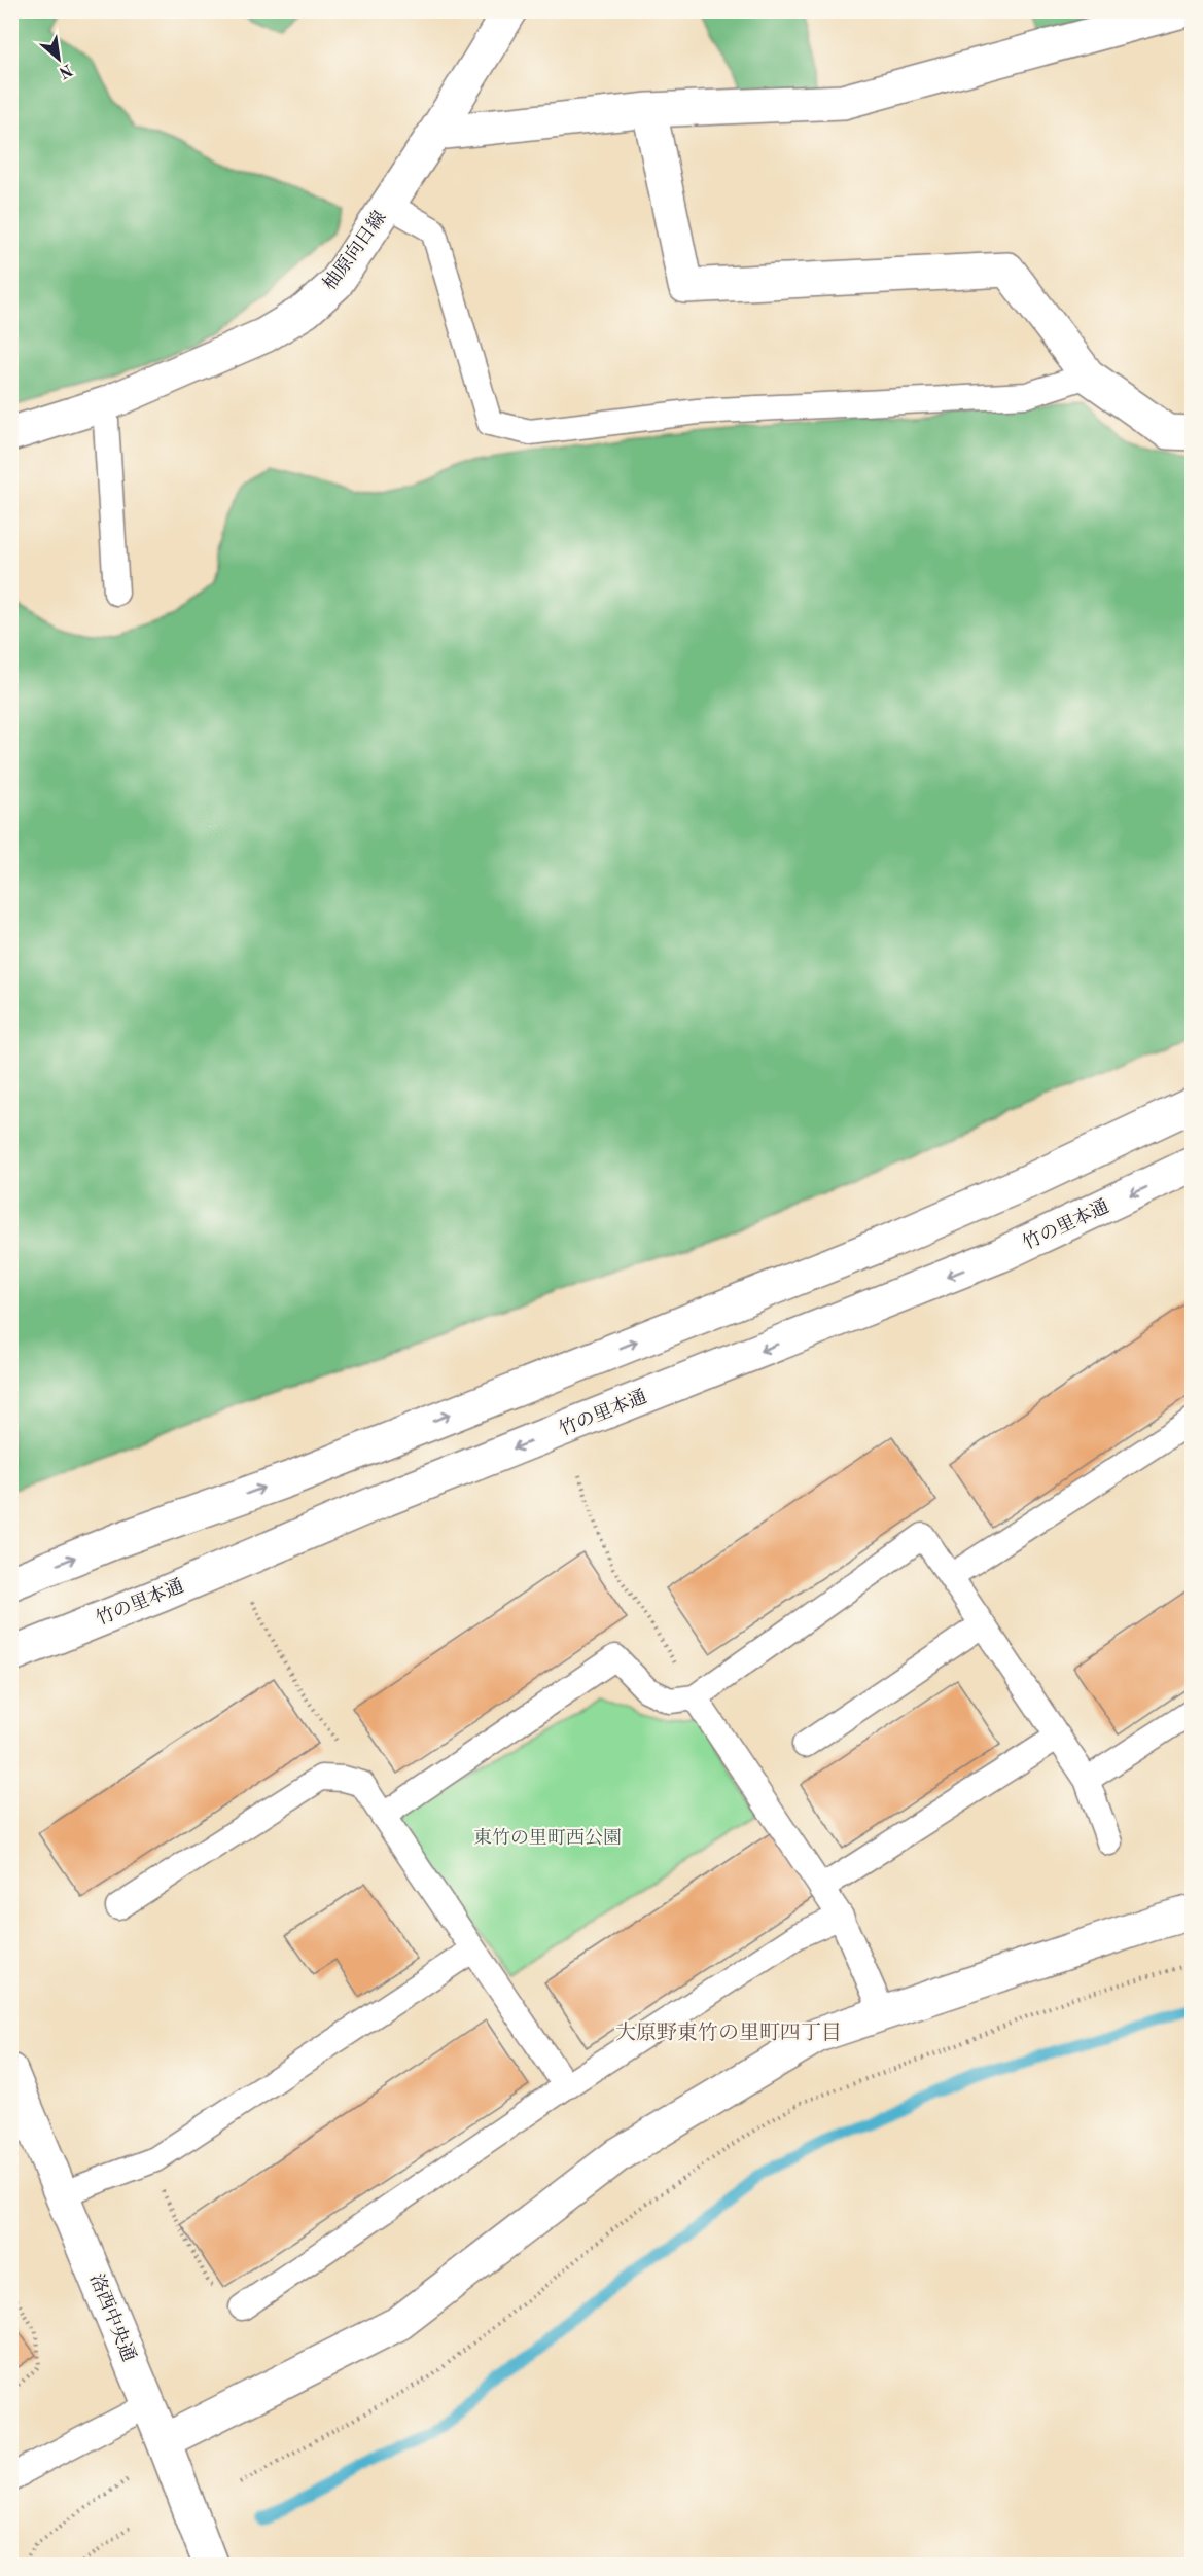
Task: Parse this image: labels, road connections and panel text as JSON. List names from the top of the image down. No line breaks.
{"streets":{"street":["柚原向日線","竹の里本通","洛西中央通"]},"districts":["大原野東竹の里町四丁目"],"parks":["東竹の里町西公園"],"north":"bottom right"}
